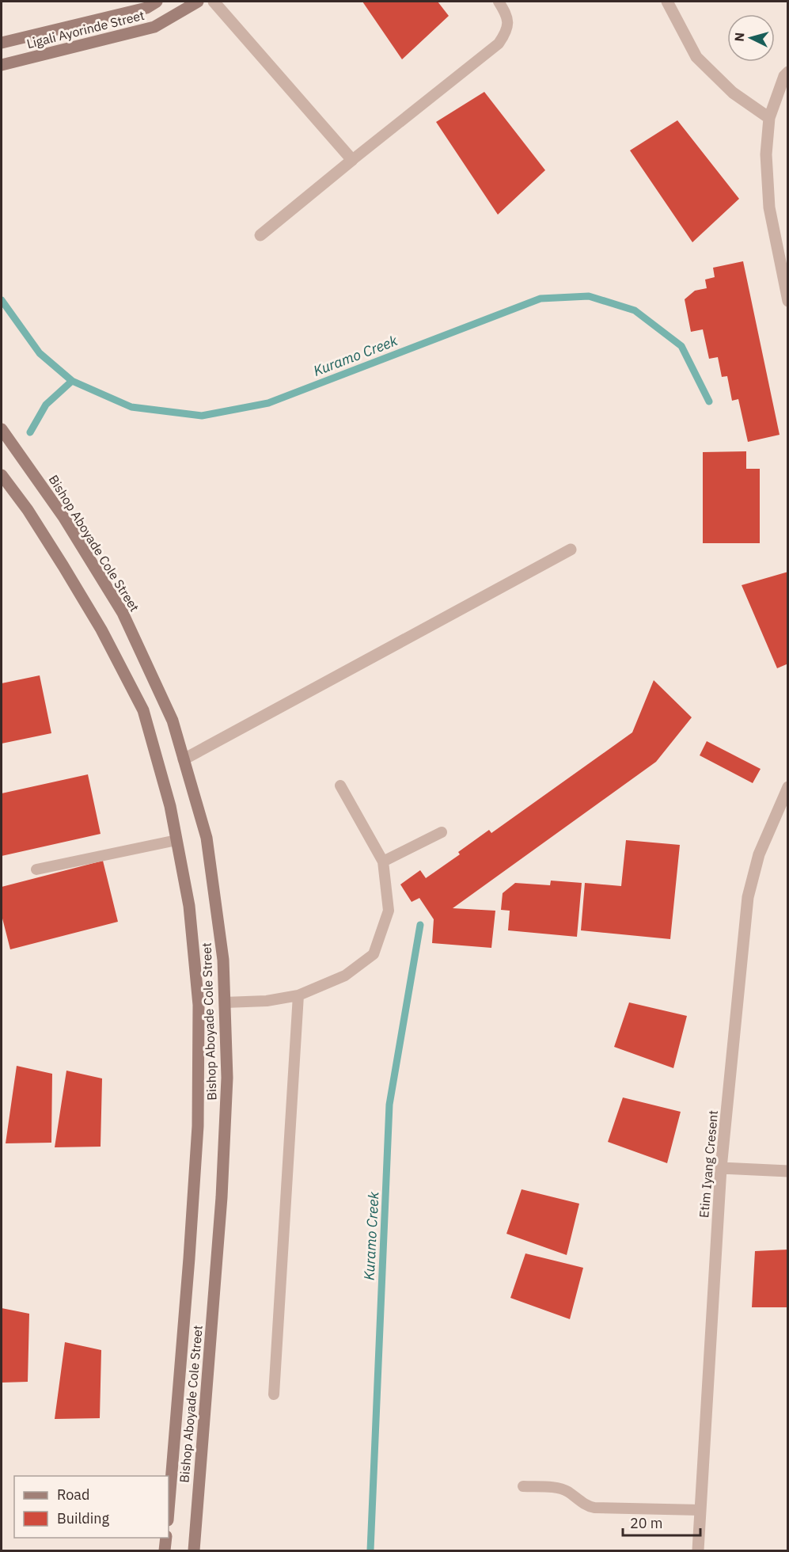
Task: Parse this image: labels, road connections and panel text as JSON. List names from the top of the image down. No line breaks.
{"streets":{"street":["Ligali Ayorinde Street","Bishop Aboyade Cole Street","Etim Iyang Cresent"]},"water":["Kuramo Creek"],"legend":["Road","Building"],"scale_bar":"20 m","north":"left"}
